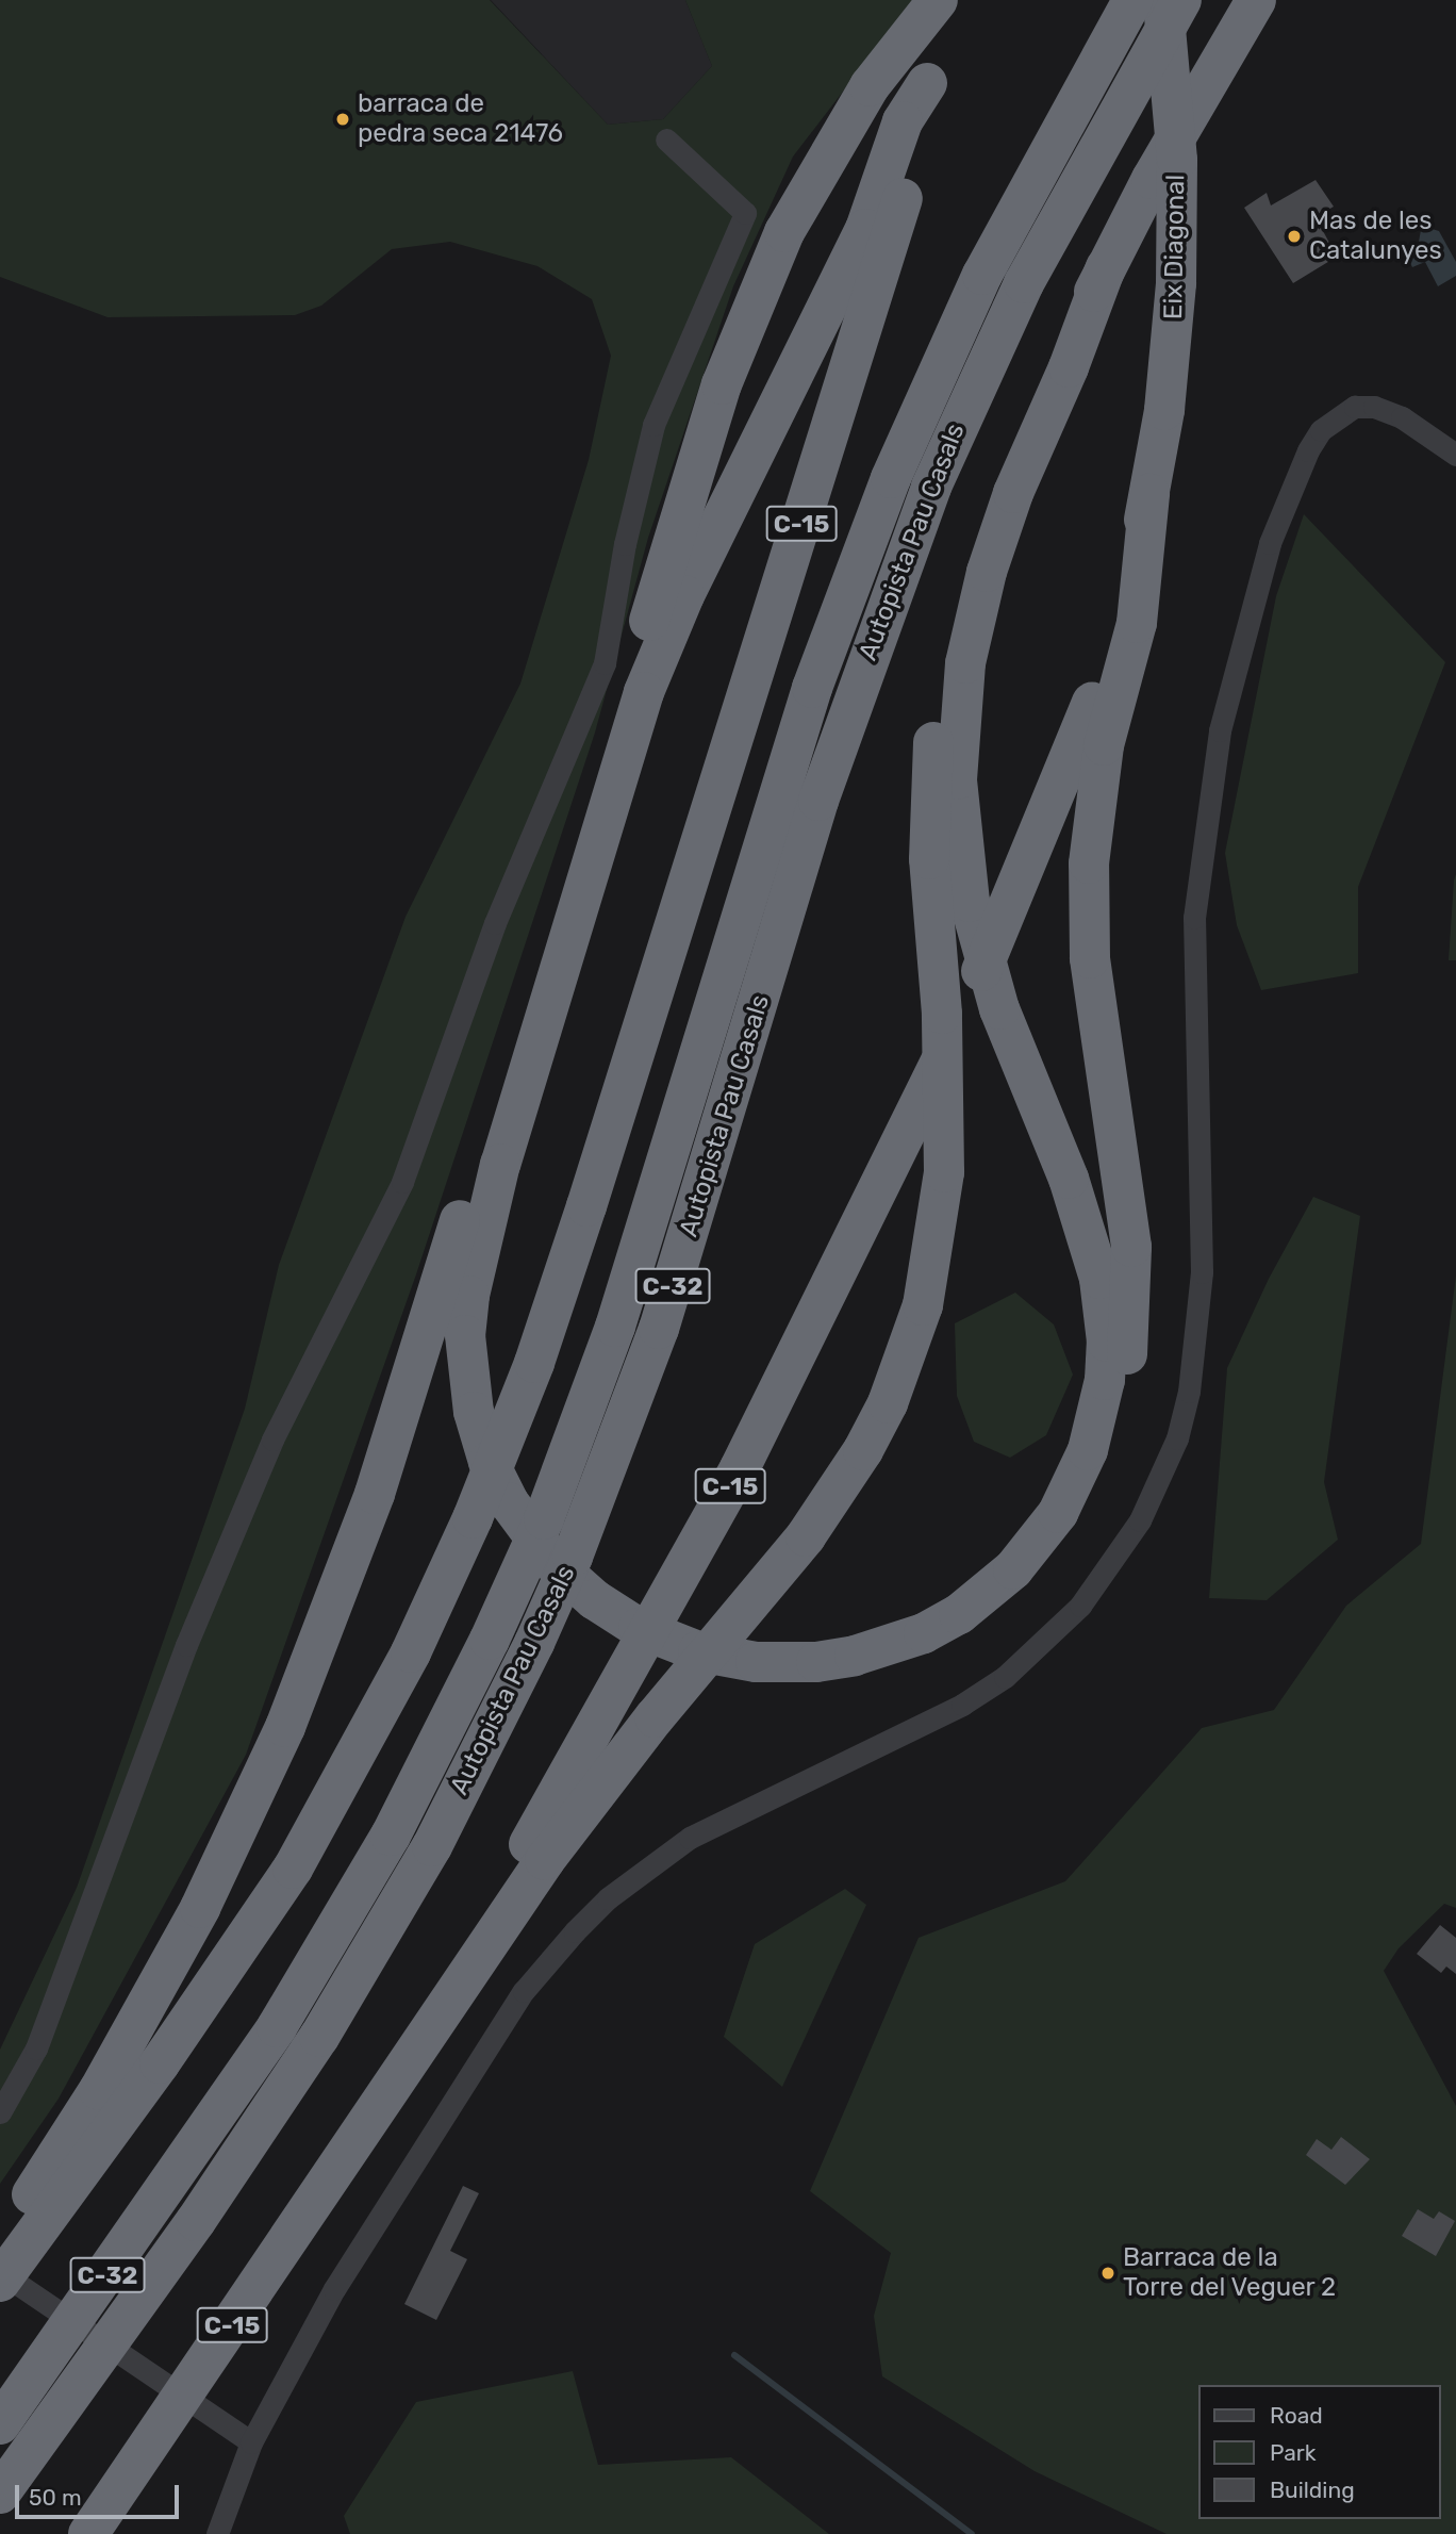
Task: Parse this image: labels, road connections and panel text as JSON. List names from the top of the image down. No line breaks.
{"streets":{"highway":["Eix Diagonal","C-15","Autopista Pau Casals","C-32"]},"crossings":[["Eix Diagonal","C-15"]],"places":["barraca de pedra seca 21476","Mas de les Catalunyes","Barraca de la Torre del Veguer 2"],"legend":["Road","Park","Building"],"scale_bar":"50 m"}
